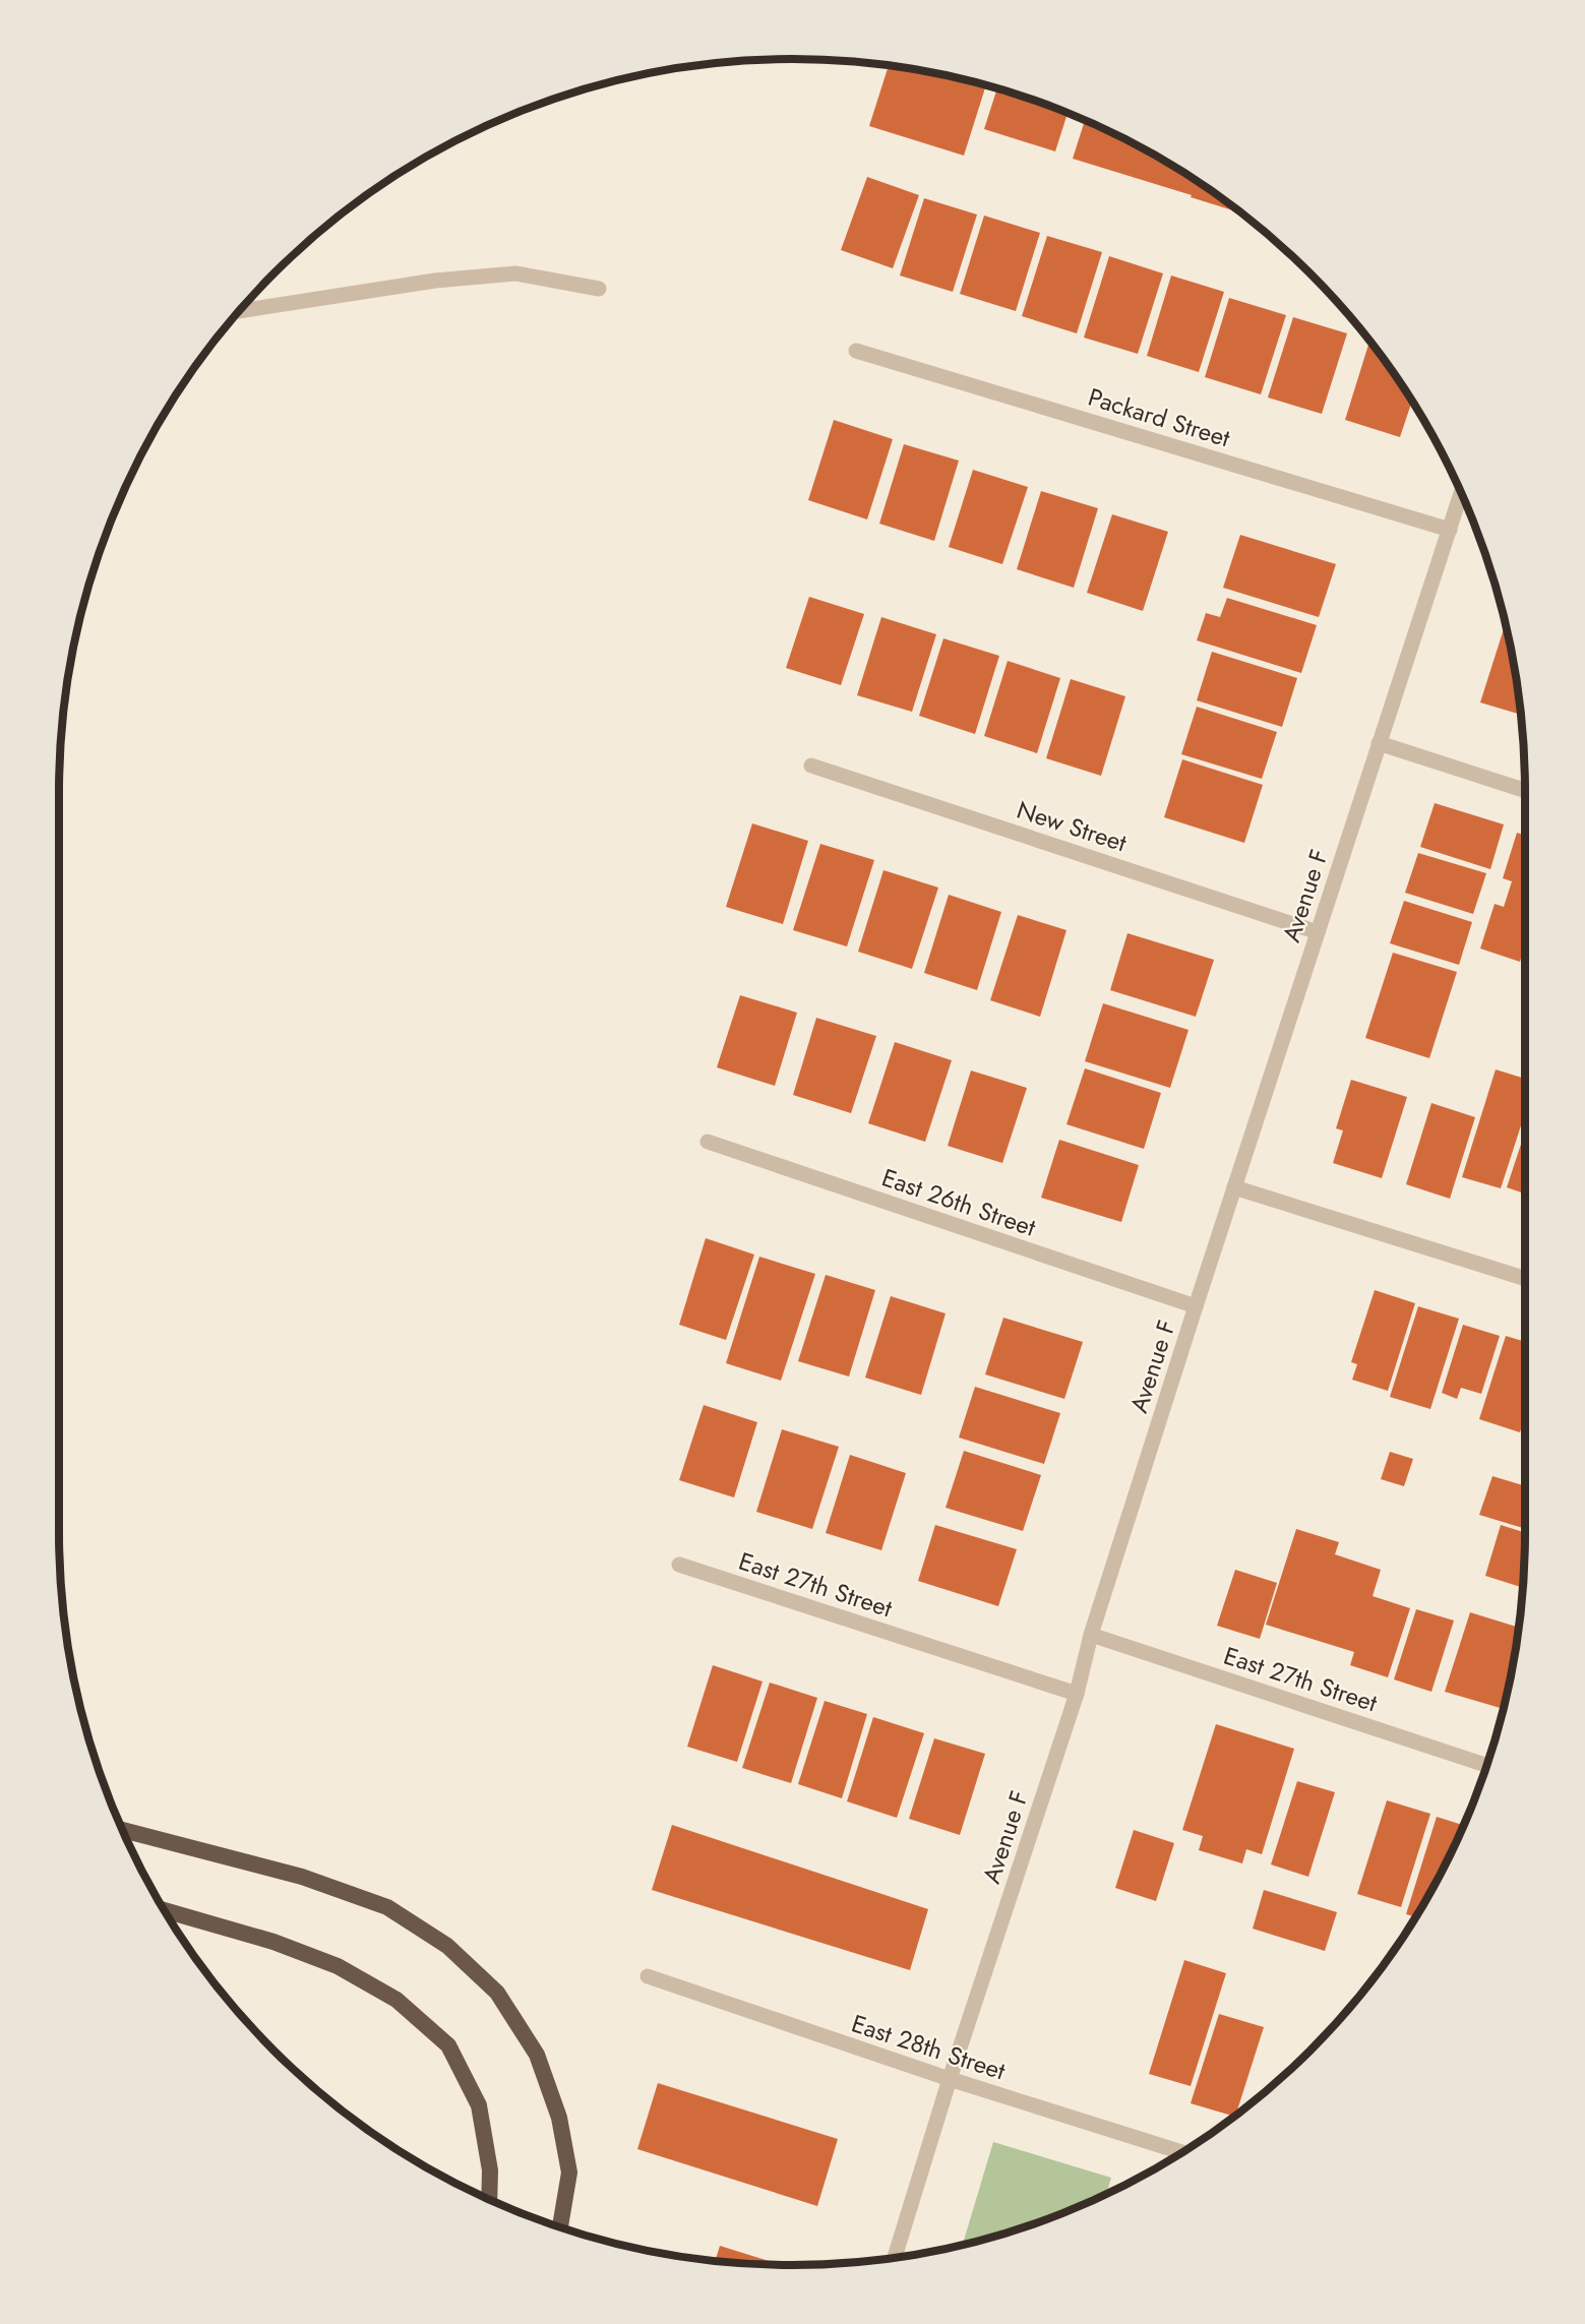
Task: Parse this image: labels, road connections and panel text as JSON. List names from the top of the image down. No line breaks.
{"streets":{"street":["Packard Street","New Street","Avenue F","East 26th Street","East 27th Street","East 28th Street"]},"crossings":[["Packard Street","Avenue F"],["New Street","Avenue F"],["Avenue F","East 26th Street"],["Avenue F","East 27th Street"],["Avenue F","East 28th Street"]]}
